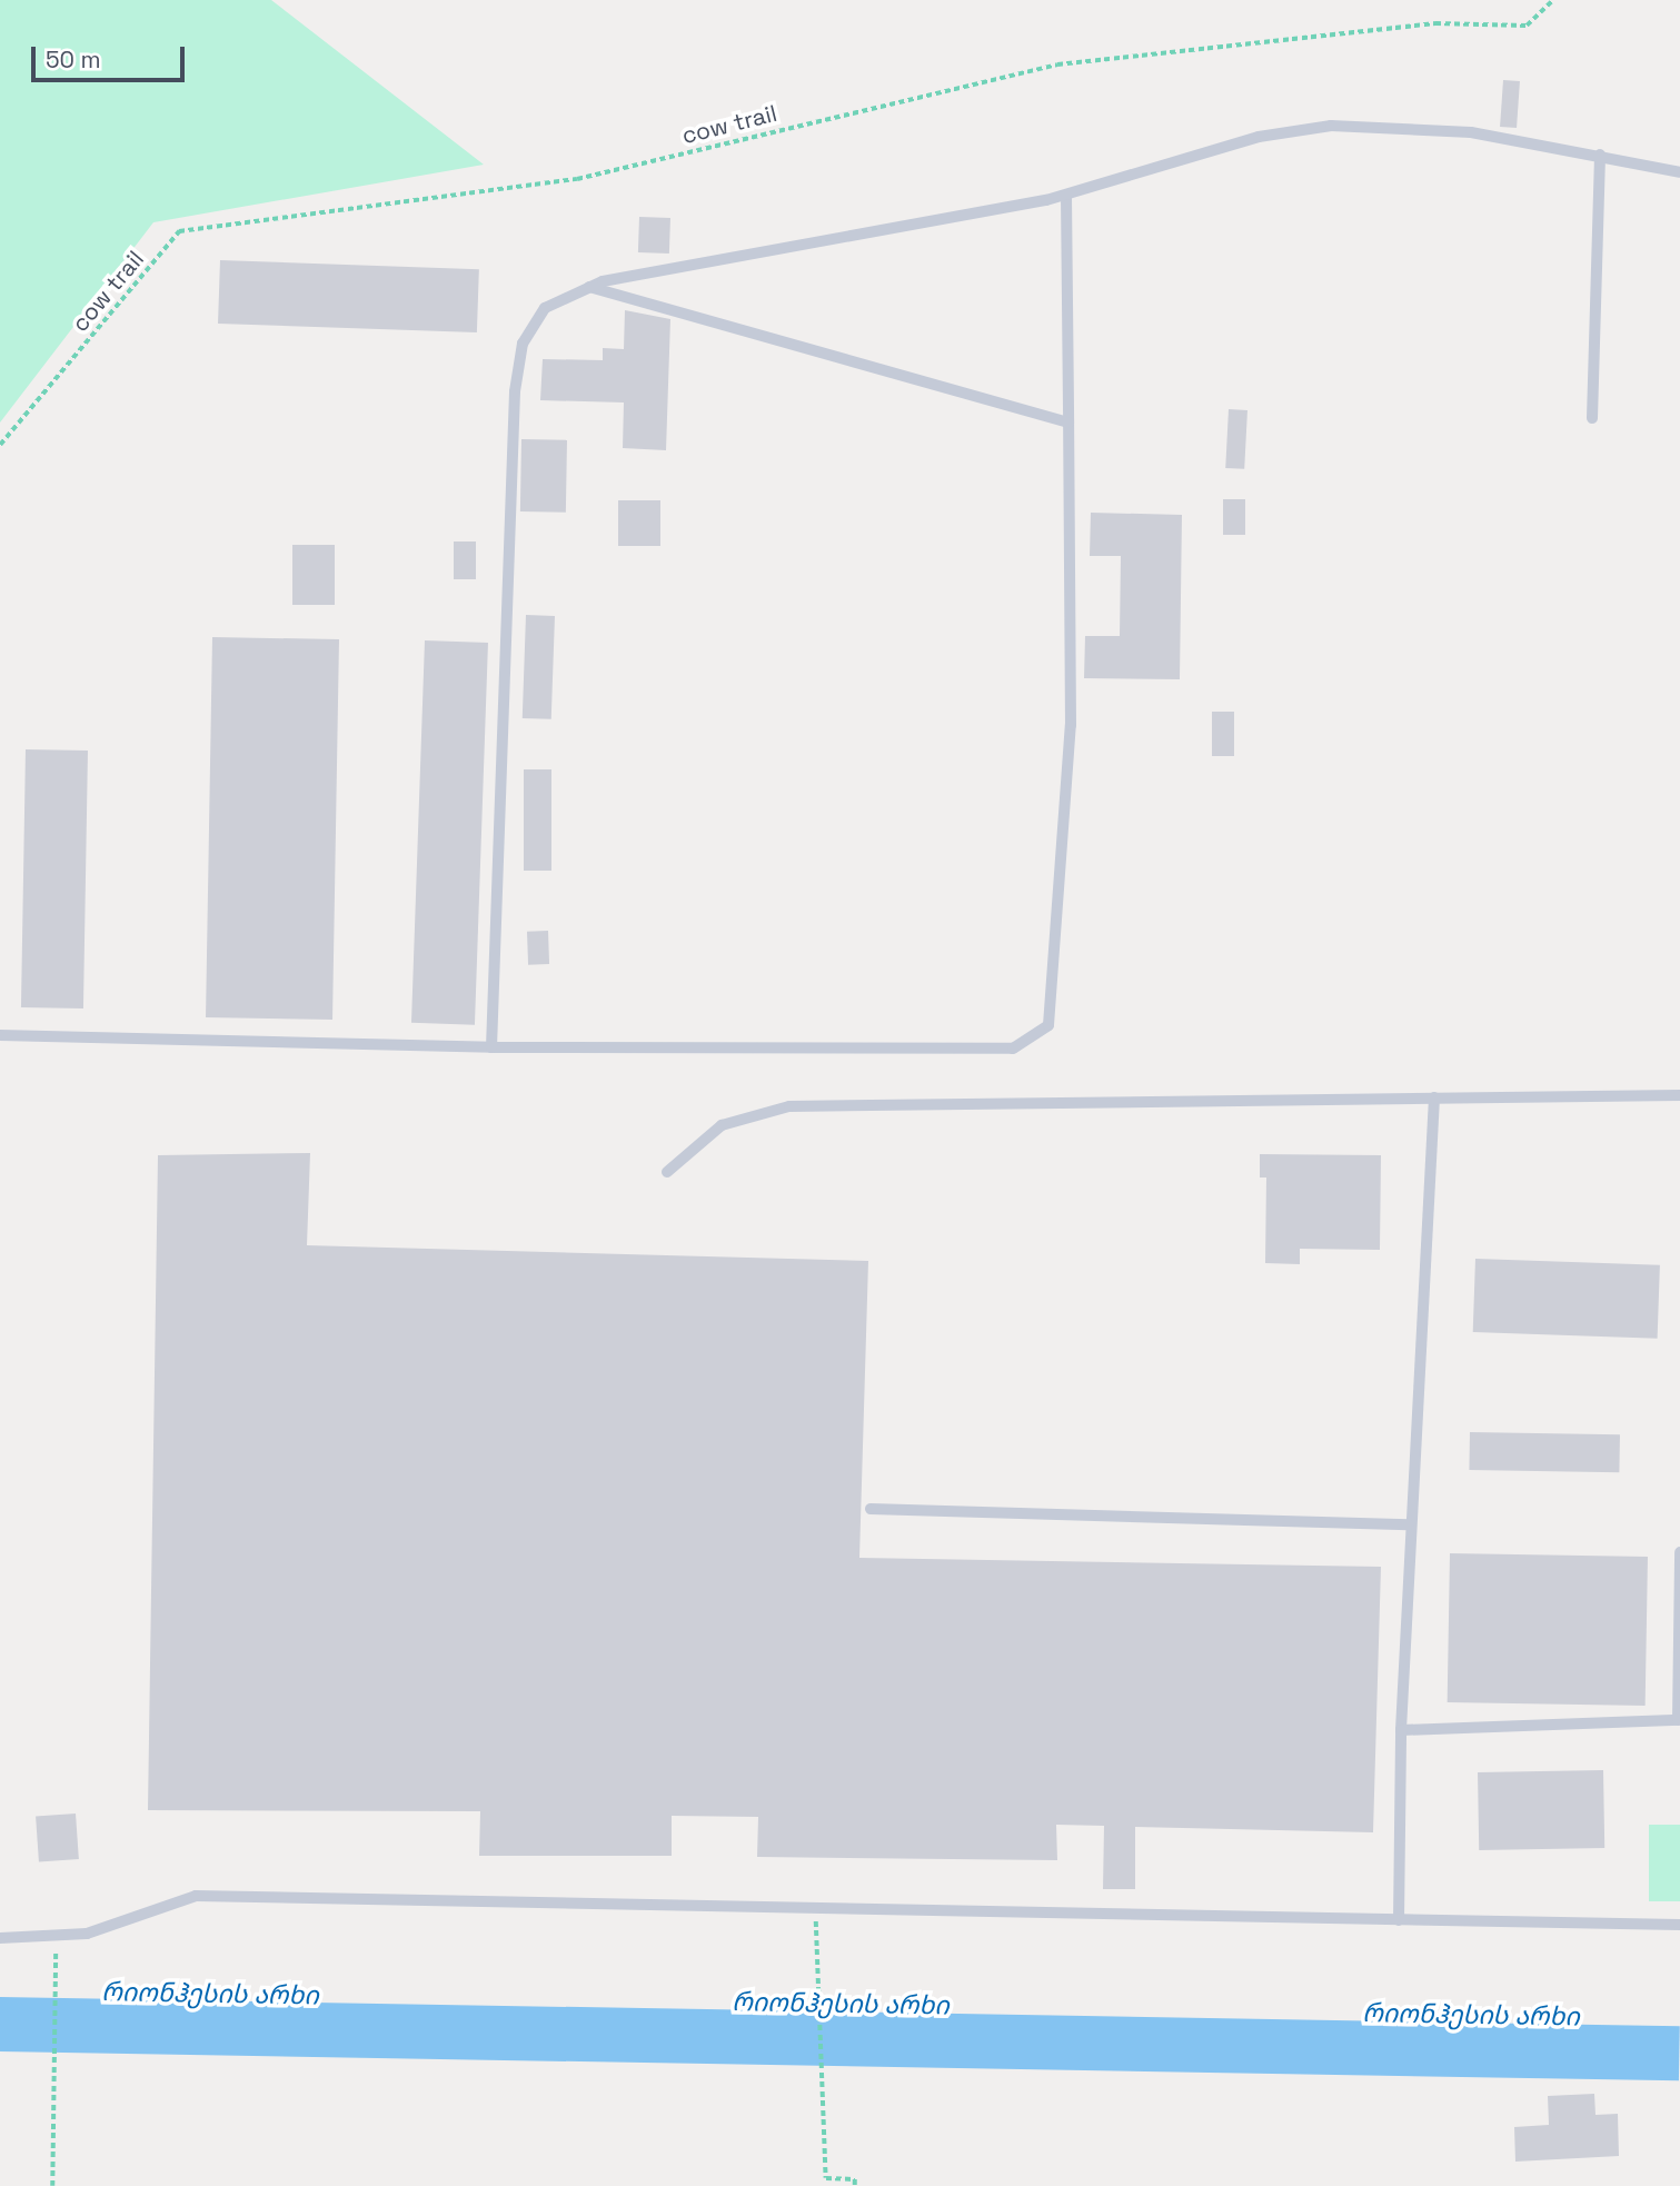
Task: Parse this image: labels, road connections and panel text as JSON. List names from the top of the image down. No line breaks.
{"streets":{"path":["cow trail"]},"water":["რიონჰესის არხი"],"scale_bar":"50 m"}
